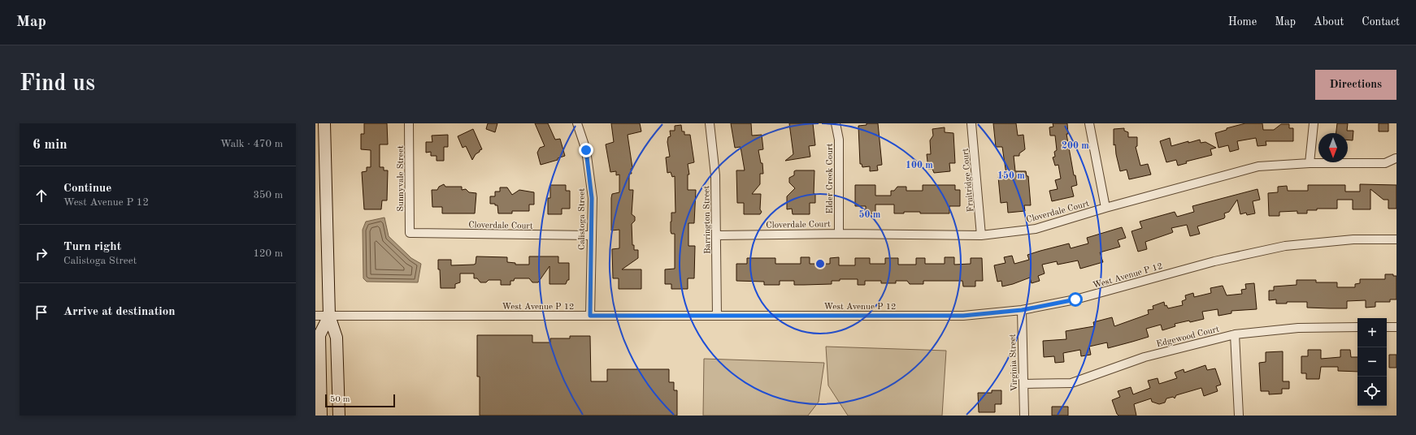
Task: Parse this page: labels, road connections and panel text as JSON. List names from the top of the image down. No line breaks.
{"streets":{"street":["Sunnyvale Street","Elder Creek Court","Fruitridge Court","Cloverdale Court","Calistoga Street","Barrington Street","West Avenue P 12","Edgewood Court","Virginia Street"]},"crossings":[["Sunnyvale Street","Cloverdale Court"],["Elder Creek Court","Cloverdale Court"],["Fruitridge Court","Cloverdale Court"],["Cloverdale Court","Calistoga Street"],["Cloverdale Court","Barrington Street"],["Calistoga Street","West Avenue P 12"],["Barrington Street","West Avenue P 12"],["West Avenue P 12","Virginia Street"],["Edgewood Court","Virginia Street"]],"scale_bar":"50 m","north":"bottom","page":{"header":"Map","nav":["Home","Map","About","Contact"],"buttons":"Directions","title":"Find us","heading":["6 min","Walk · 470 m"],"list":[["Continue","West Avenue P 12","350 m"],["Turn right","Calistoga Street","120 m"],"Arrive at destination"],"map_buttons":["+","−"],"scale":"50 m"},"rings":["200 m","100 m","150 m","50 m"]}
